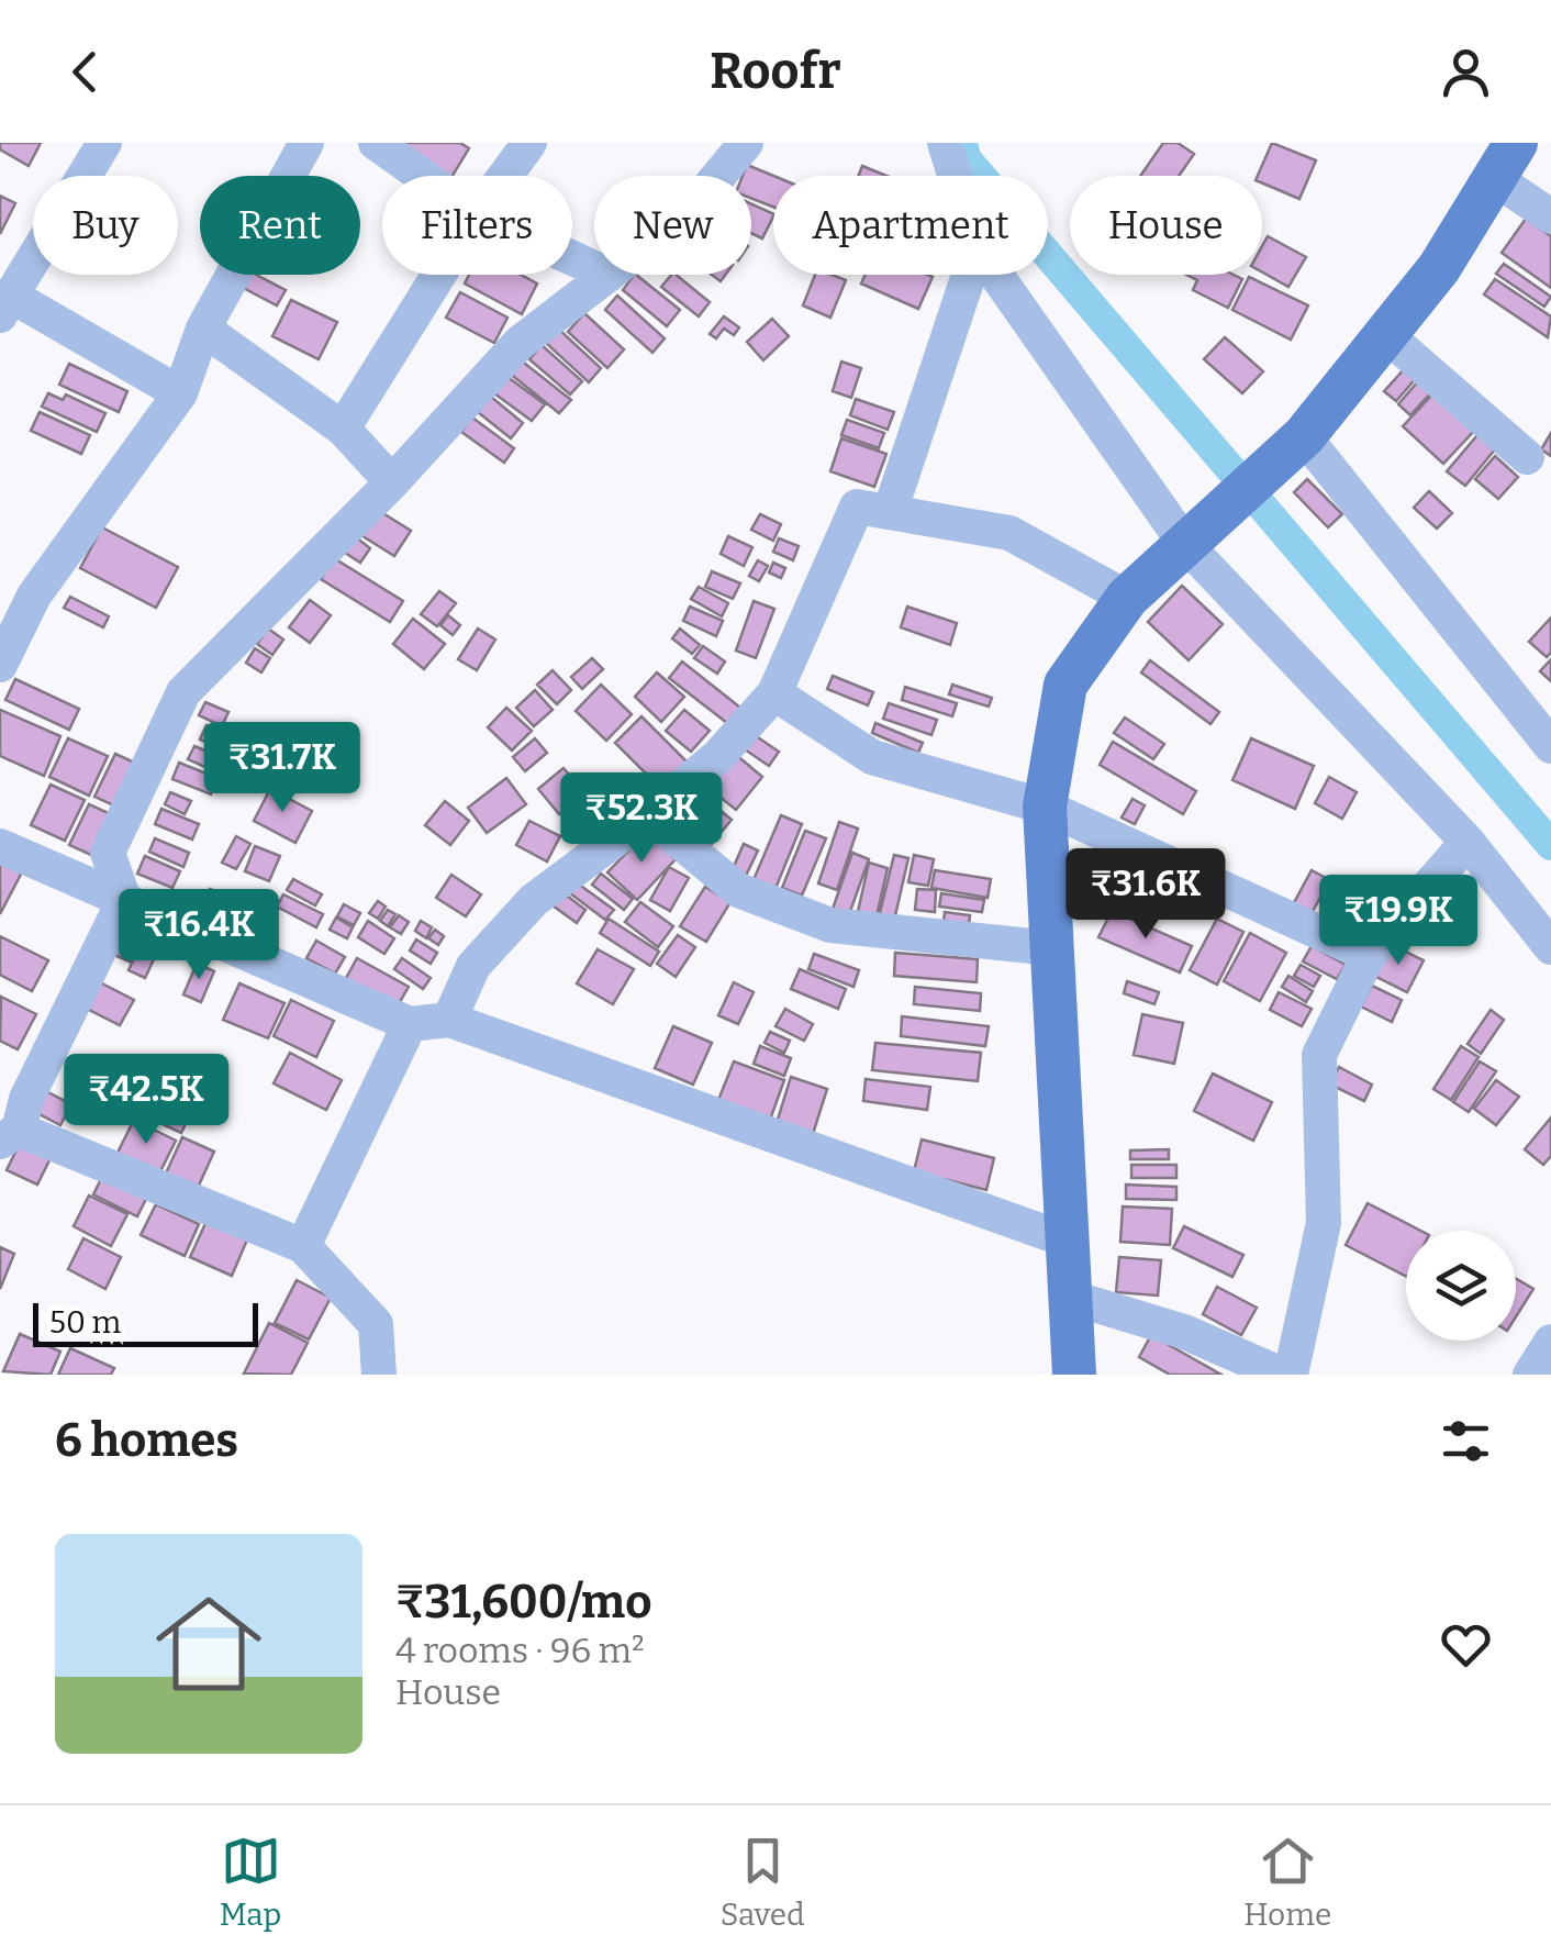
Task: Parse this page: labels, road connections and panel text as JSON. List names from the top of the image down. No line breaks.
{"scale_bar":"50 m","page":{"header":"Roofr","chip":["Buy","Rent","Filters","New","Apartment","House"],"price":["₹31.7K","₹52.3K","₹31.6K","₹19.9K","₹16.4K","₹42.5K"],"scale":"50 m","heading":"6 homes","list":[{"name":"₹31,600/mo","note":"4 rooms · 96 m² · House"}],"tabs":["Map","Saved","Home"]}}
